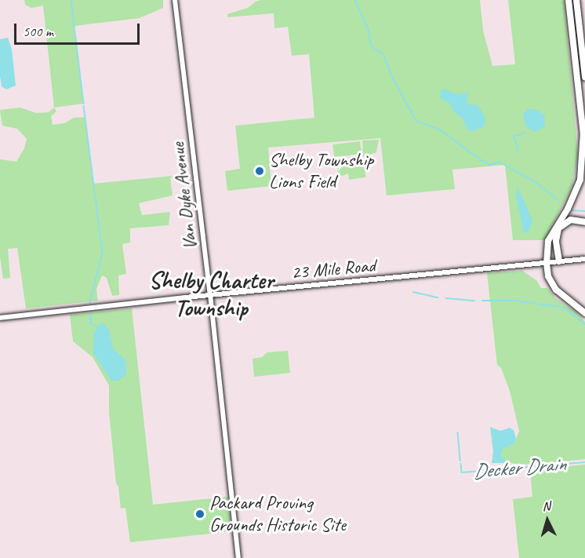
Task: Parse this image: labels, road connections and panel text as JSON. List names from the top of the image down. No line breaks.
{"streets":{"main road":["Van Dyke Avenue","23 Mile Road"]},"crossings":[["Van Dyke Avenue","23 Mile Road"]],"districts":["Shelby Charter Township"],"water":["Decker Drain"],"places":["Shelby Township Lions Field","Packard Proving Grounds Historic Site"],"scale_bar":"500 m","north":"top"}
